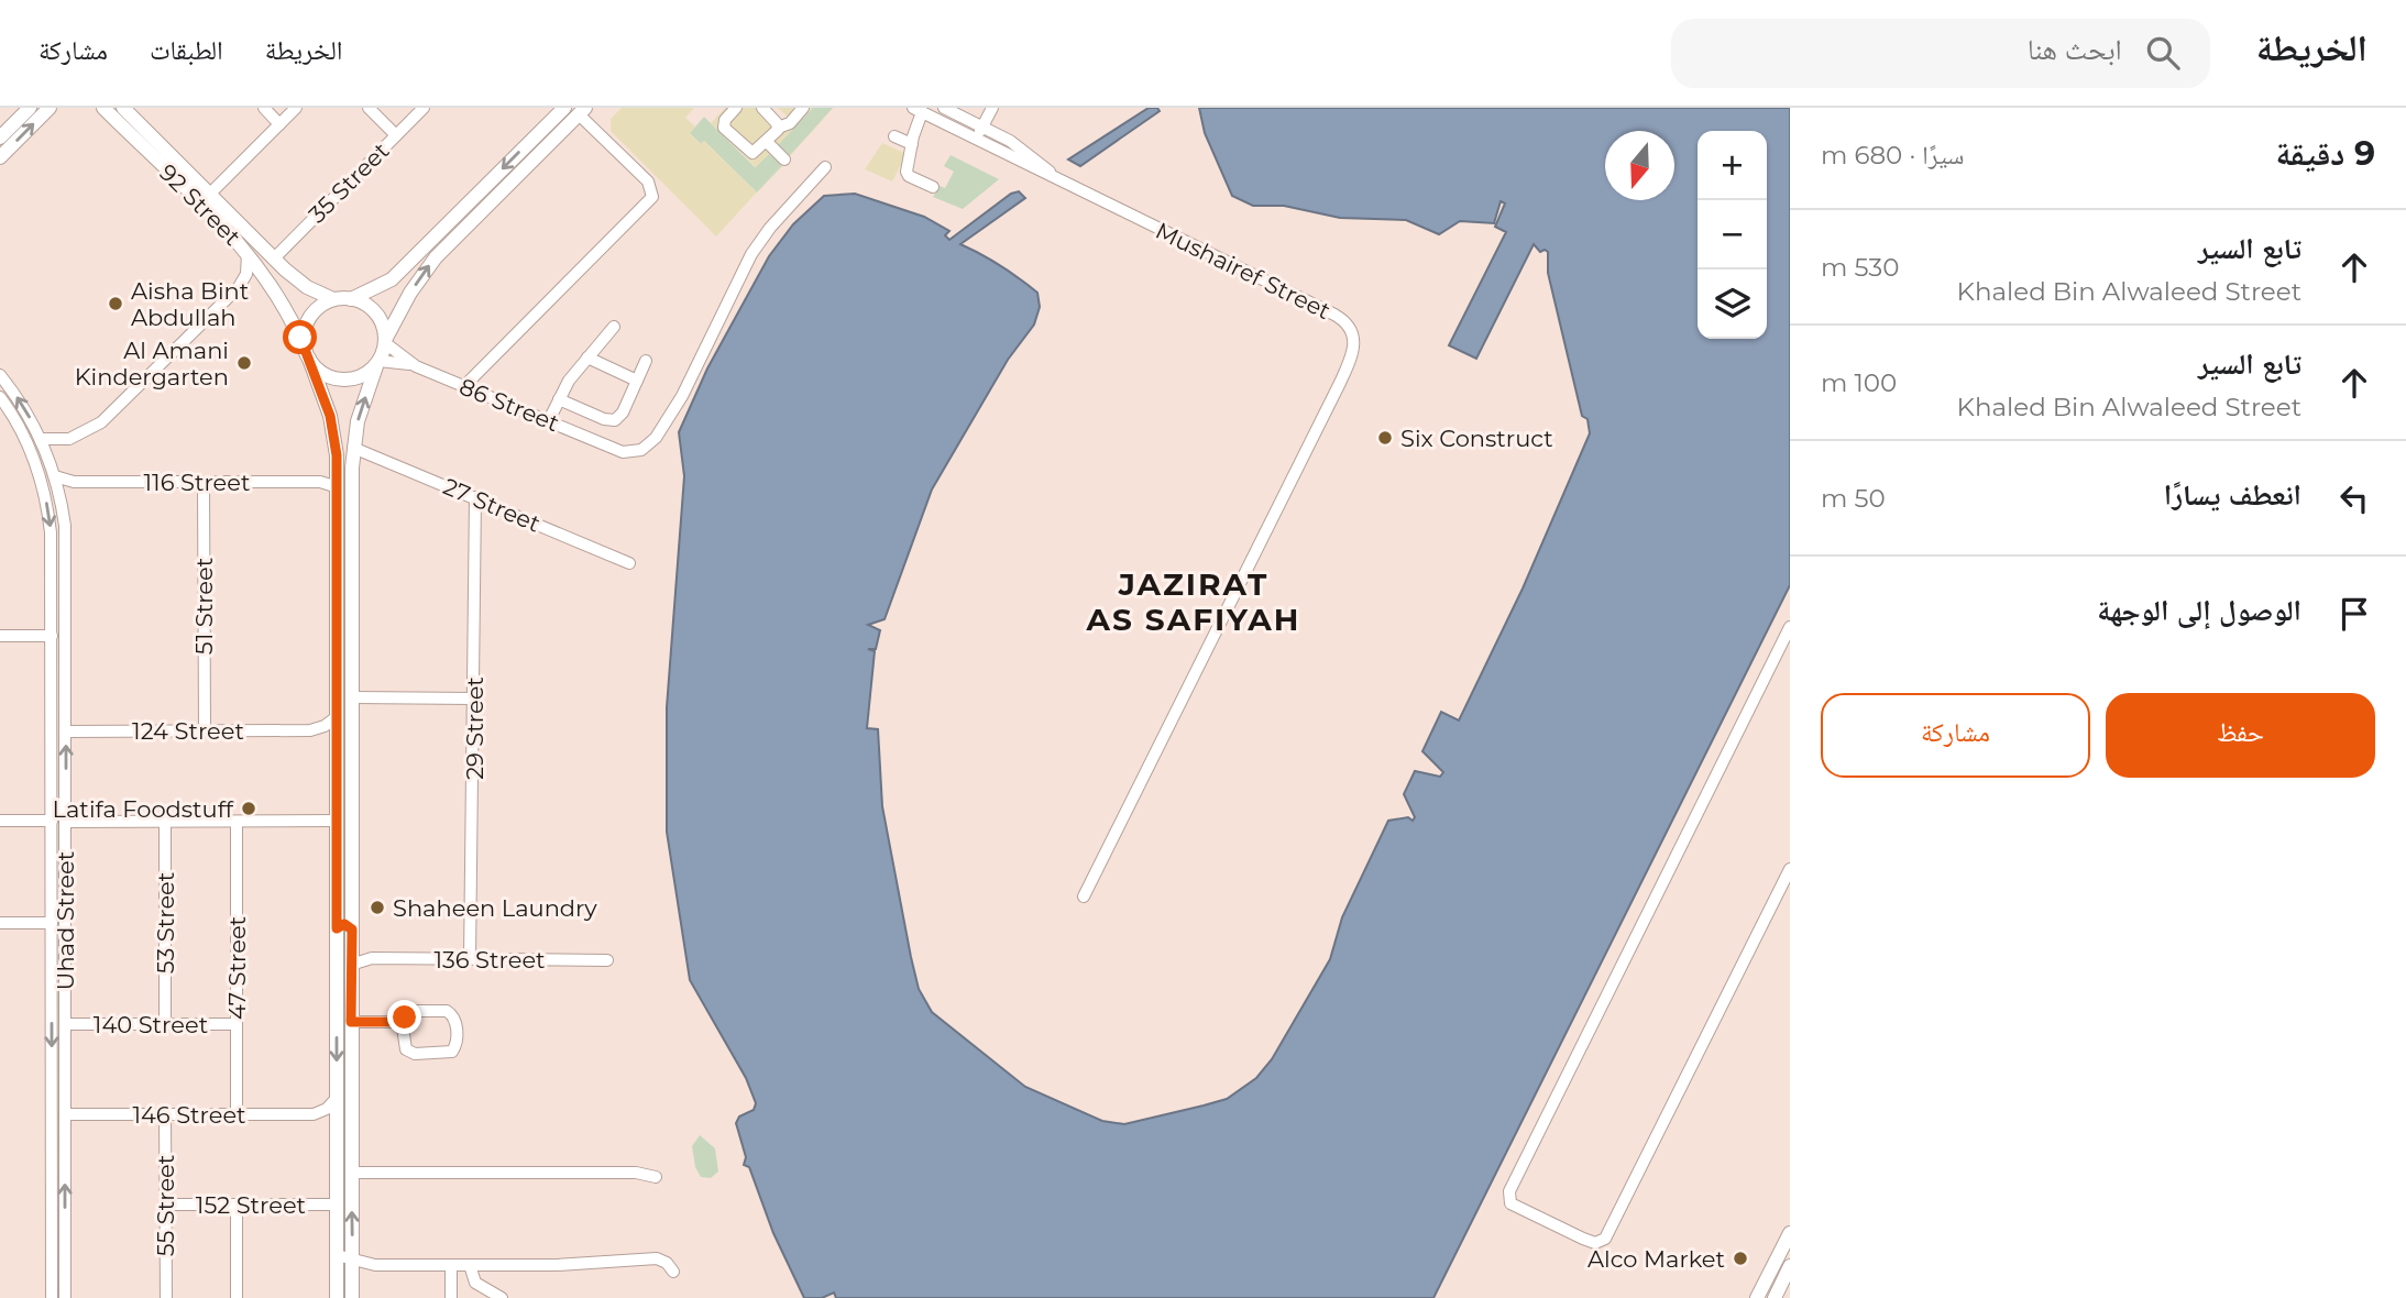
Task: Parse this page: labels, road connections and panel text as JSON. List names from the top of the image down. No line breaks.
{"streets":{"main road":["92 Street"],"street":["35 Street","Mushairef Street","86 Street","116 Street","27 Street","51 Street","29 Street","124 Street","Uhad Street","53 Street","136 Street","47 Street","140 Street","146 Street","152 Street","55 Street"]},"crossings":[["35 Street","92 Street"],["92 Street","86 Street"],["92 Street","116 Street"],["92 Street","124 Street"],["116 Street","51 Street"],["116 Street","Uhad Street"],["27 Street","29 Street"],["51 Street","124 Street"],["29 Street","136 Street"],["124 Street","Uhad Street"],["Uhad Street","140 Street"],["Uhad Street","146 Street"],["53 Street","140 Street"],["47 Street","140 Street"],["47 Street","146 Street"],["146 Street","55 Street"],["152 Street","55 Street"]],"districts":["JAZIRAT AS SAFIYAH"],"places":["Aisha Bint Abdullah","Al Amani Kindergarten","Six Construct","Latifa Foodstuff","Shaheen Laundry","Alco Market"],"north":"bottom","page":{"header":"الخريطة","search":"ابحث هنا","nav":["الخريطة","الطبقات","مشاركة"],"heading":["9 دقيقة","سيرًا · 680 m"],"map_buttons":["+","−"],"list":[["تابع السير","Khaled Bin Alwaleed Street","530 m"],["تابع السير","Khaled Bin Alwaleed Street","100 m"],["انعطف يسارًا","50 m"],"الوصول إلى الوجهة"],"buttons":["حفظ","مشاركة"]}}
